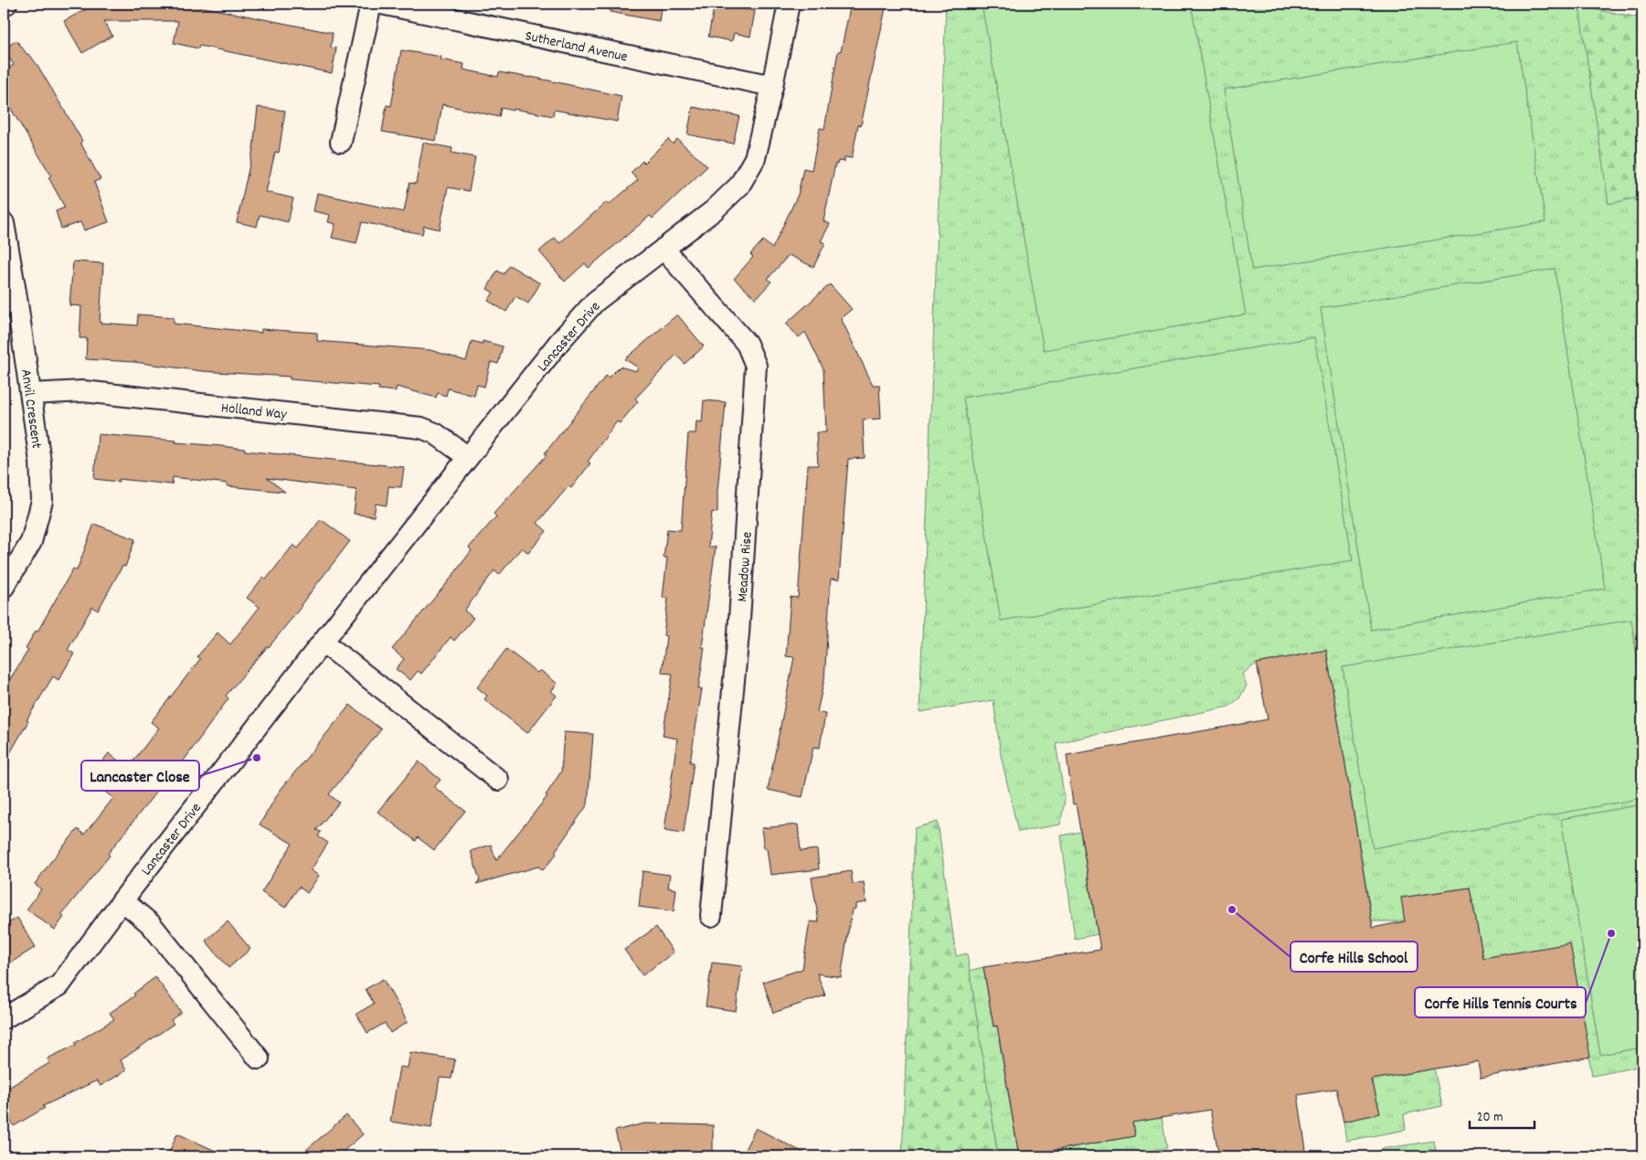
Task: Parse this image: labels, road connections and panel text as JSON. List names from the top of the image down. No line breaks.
{"streets":{"street":["Sutherland Avenue","Lancaster Drive","Anvil Crescent","Holland Way","Meadow Rise"]},"crossings":[["Sutherland Avenue","Lancaster Drive"],["Lancaster Drive","Holland Way"],["Lancaster Drive","Meadow Rise"],["Anvil Crescent","Holland Way"]],"places":["Lancaster Close","Corfe Hills School","Corfe Hills Tennis Courts"],"scale_bar":"20 m"}
